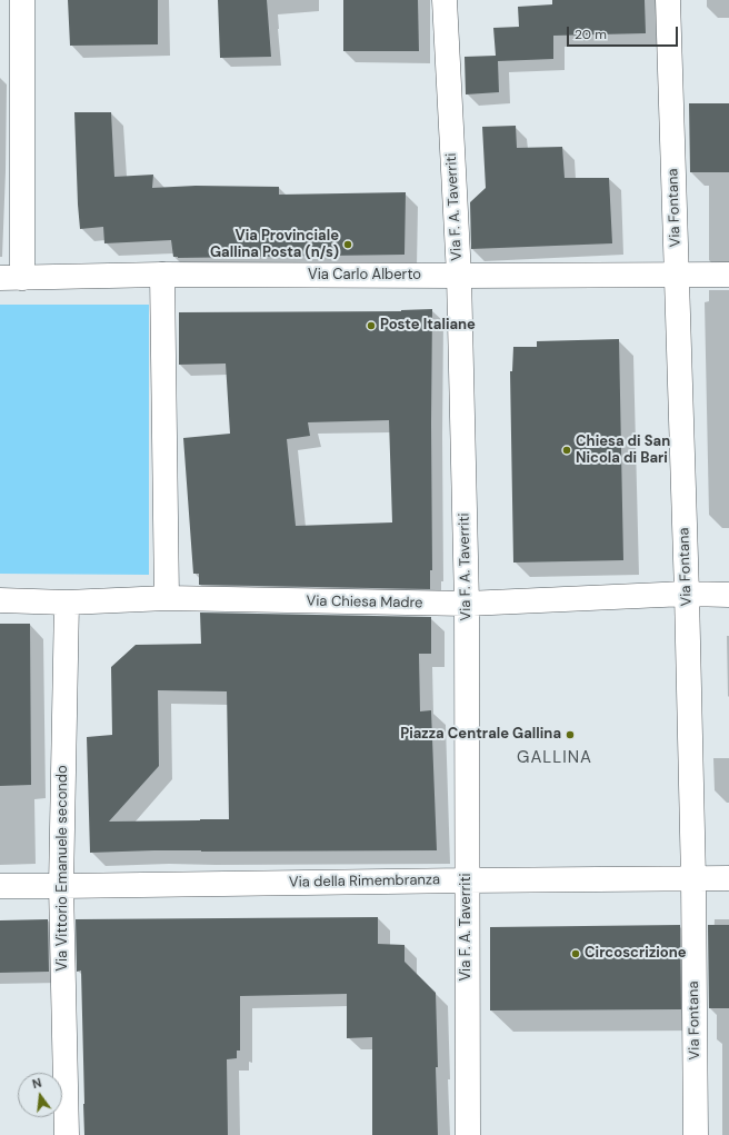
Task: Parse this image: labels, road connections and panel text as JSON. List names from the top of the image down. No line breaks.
{"streets":{"street":["Via F. A. Taverriti","Via Fontana","Via Carlo Alberto","Via Chiesa Madre","Via Vittorio Emanuele secondo","Via della Rimembranza"]},"crossings":[["Via F. A. Taverriti","Via Carlo Alberto"],["Via F. A. Taverriti","Via Chiesa Madre"],["Via F. A. Taverriti","Via della Rimembranza"],["Via Fontana","Via Carlo Alberto"],["Via Fontana","Via Chiesa Madre"],["Via Fontana","Via della Rimembranza"],["Via Chiesa Madre","Via Vittorio Emanuele secondo"],["Via Vittorio Emanuele secondo","Via della Rimembranza"]],"districts":["GALLINA"],"places":["Via Provinciale Gallina Posta (n/s)","Poste Italiane","Chiesa di San Nicola di Bari","Piazza Centrale Gallina","Circoscrizione"],"scale_bar":"20 m","north":"top"}
